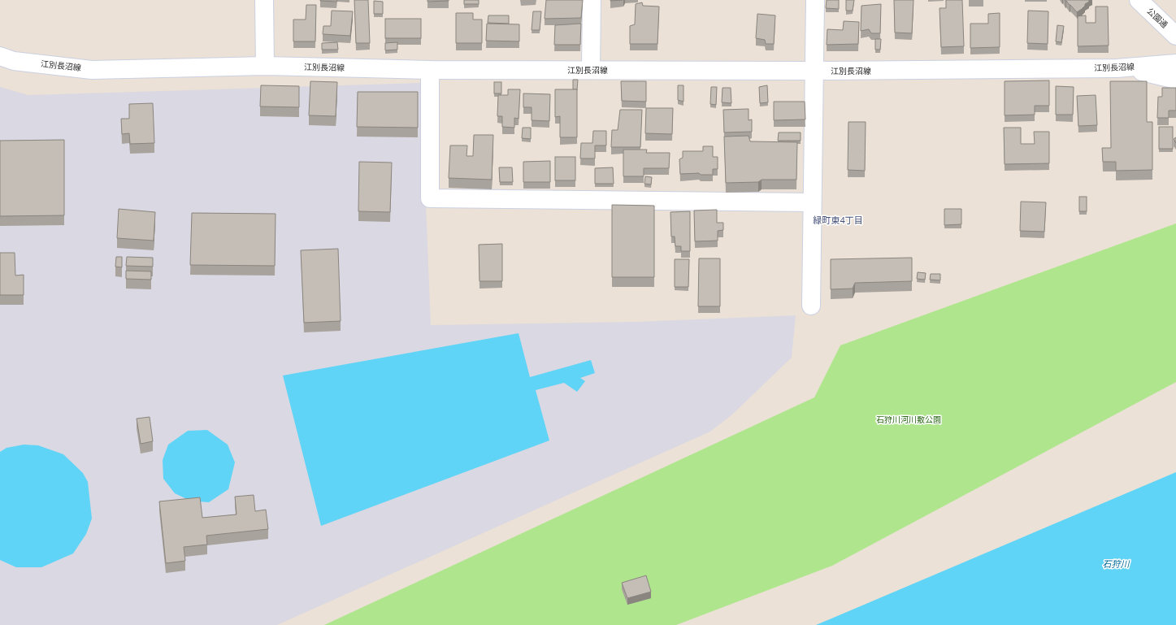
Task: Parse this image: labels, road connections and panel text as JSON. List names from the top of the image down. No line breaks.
{"streets":{"main road":["公園通","江別長沼線"]},"districts":["緑町東4丁目"],"water":["石狩川"],"parks":["石狩川河川敷公園"]}
